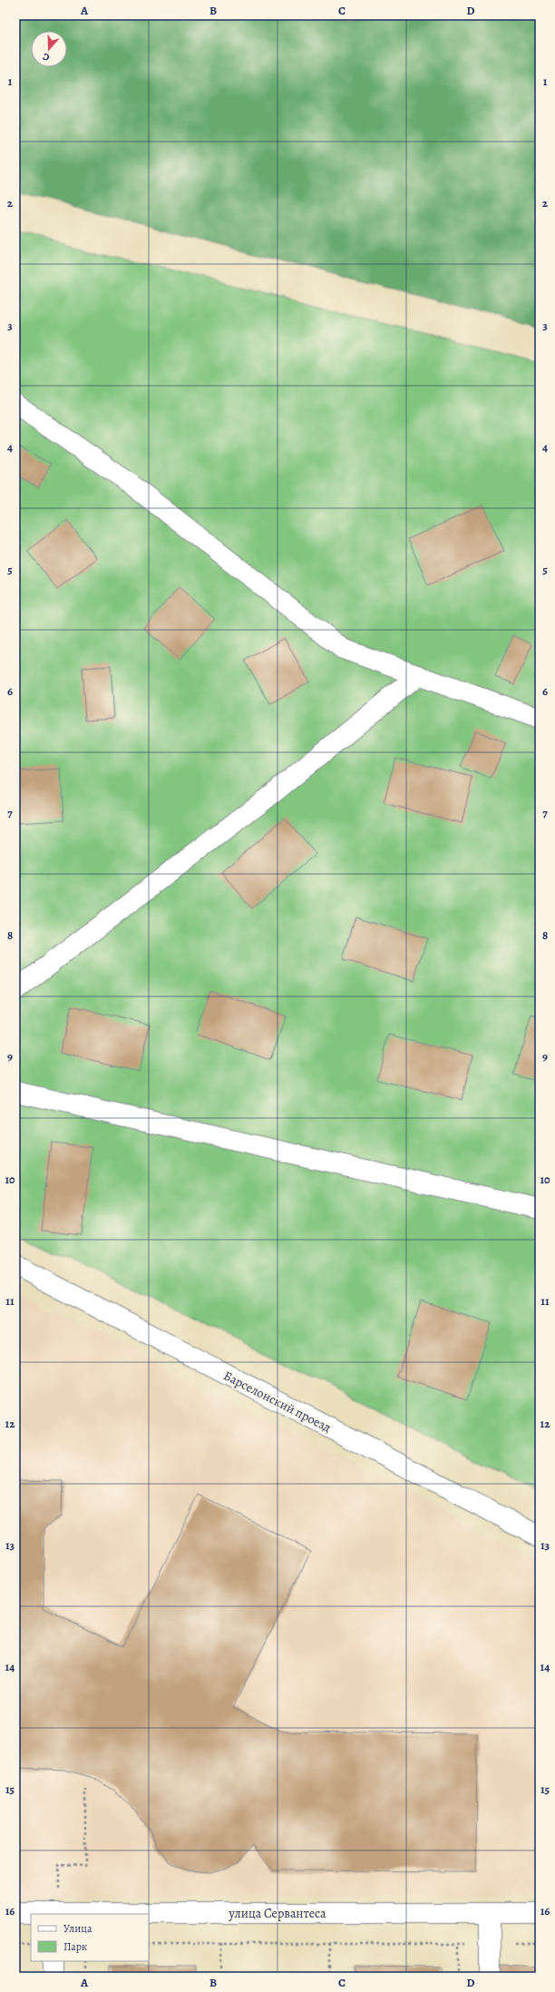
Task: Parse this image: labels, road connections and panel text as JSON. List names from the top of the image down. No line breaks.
{"streets":{"street":["Барселонский проезд","улица Сервантеса"]},"legend":["Улица","Парк"],"north":"bottom","grid":{"columns":["A","B","C","D"],"rows":["1","2","3","4","5","6","7","8","9","10","11","12","13","14","15","16"]}}
